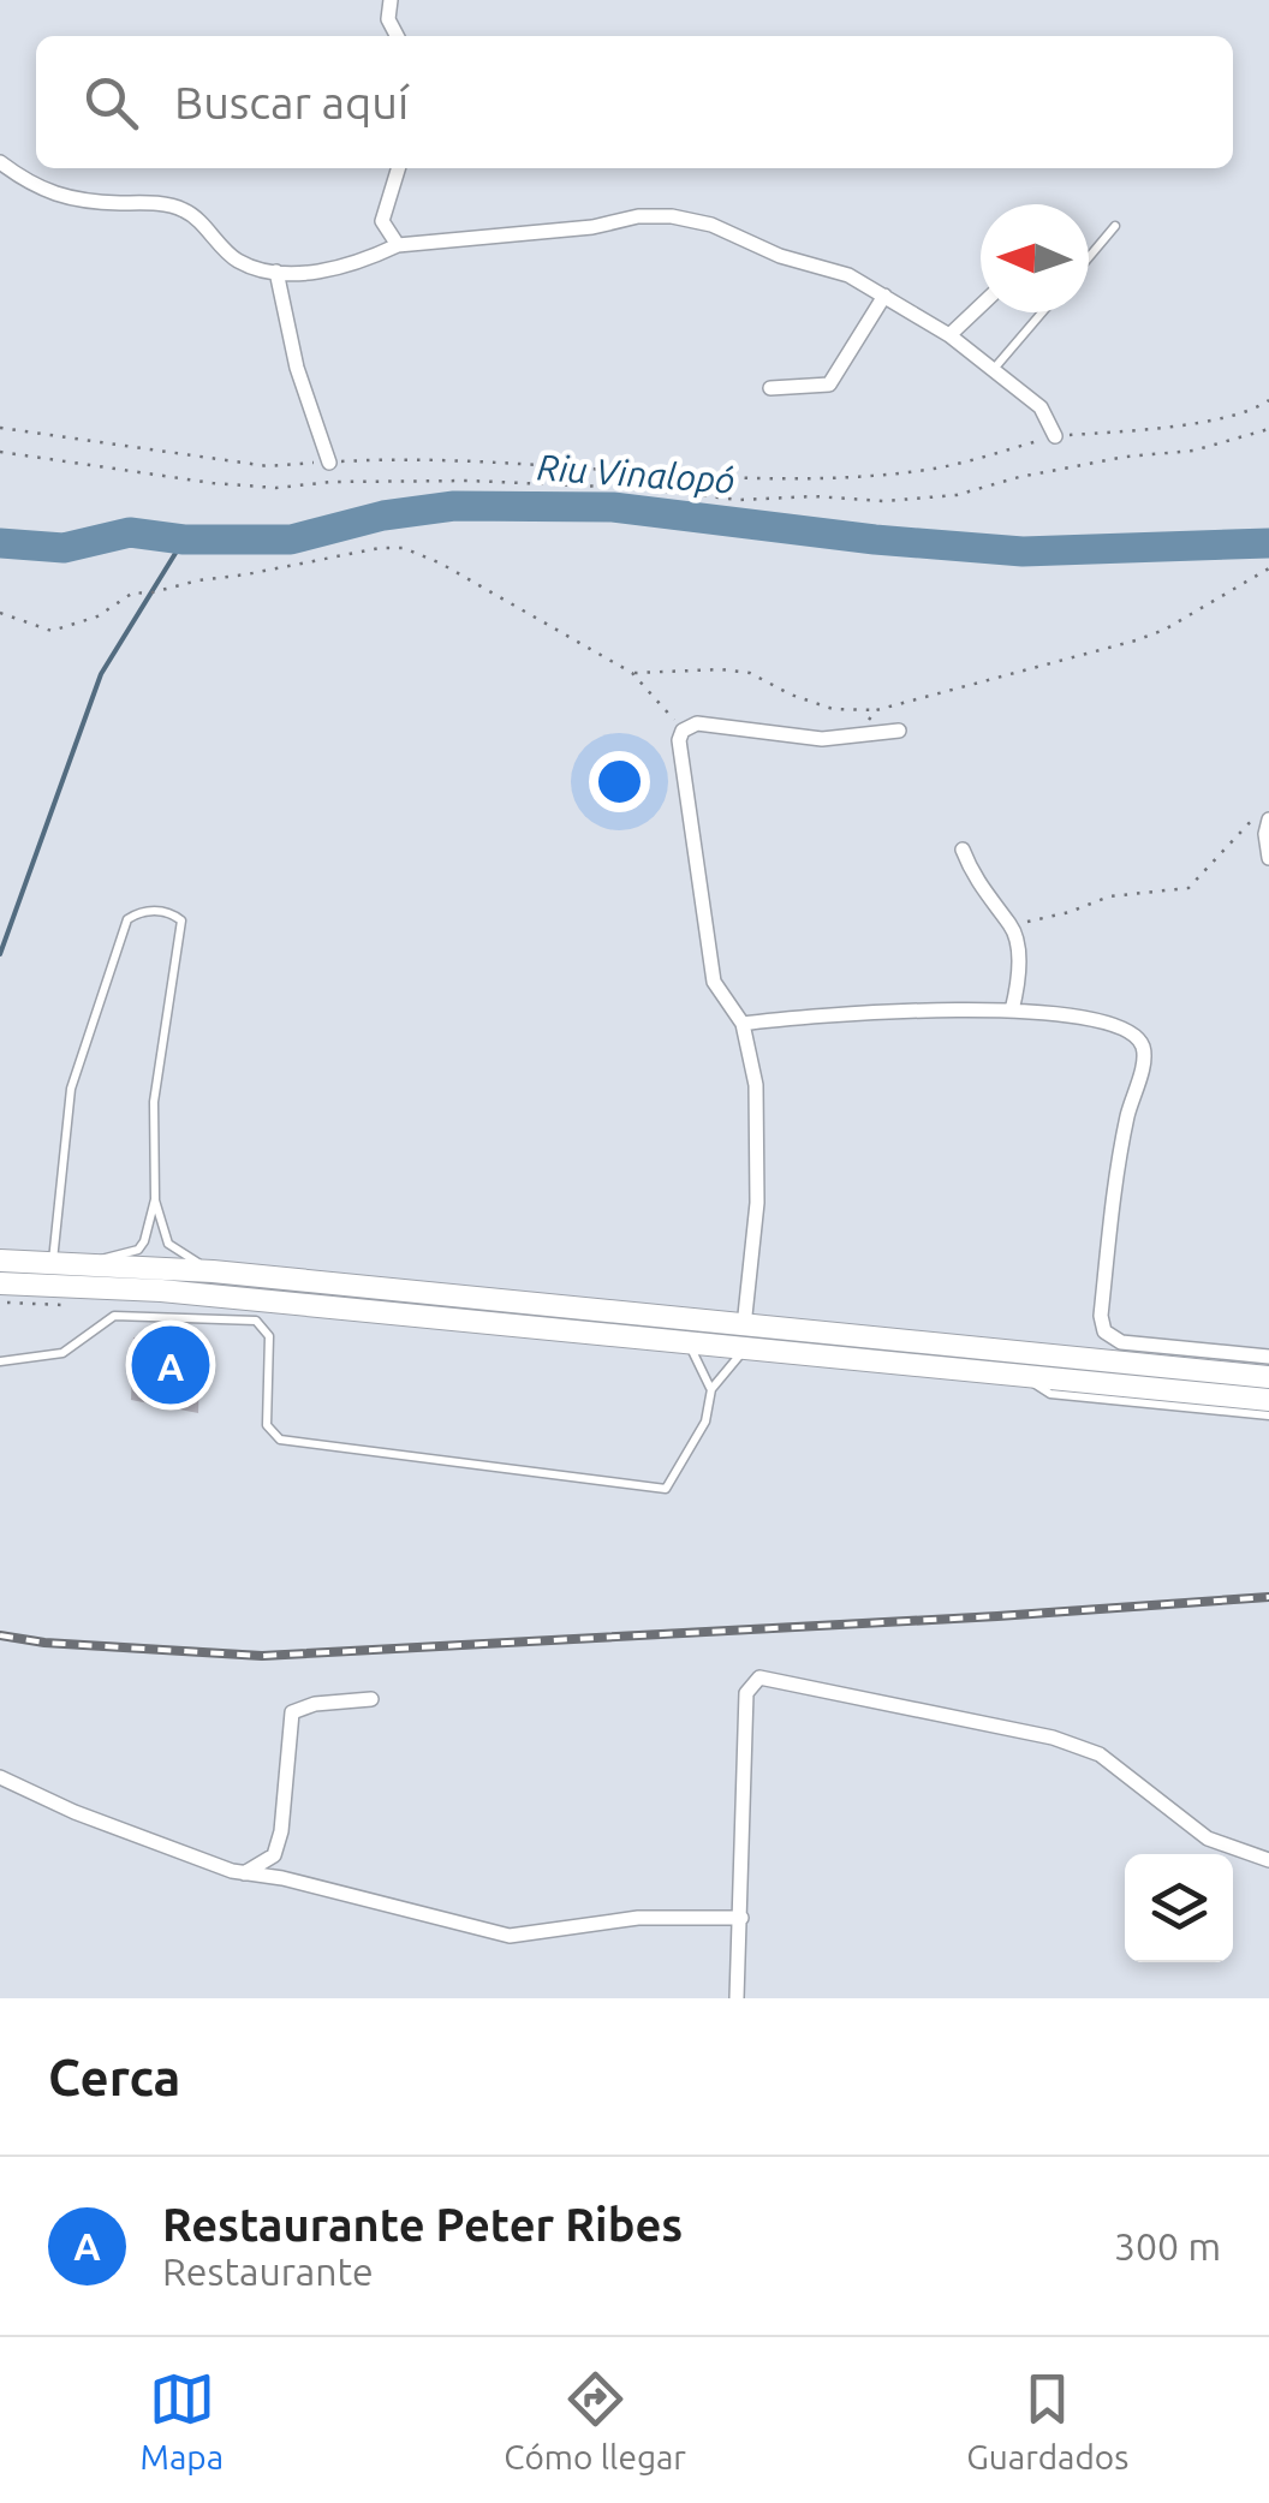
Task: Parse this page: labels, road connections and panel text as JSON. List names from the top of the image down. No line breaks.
{"water":["Riu Vinalopó"],"north":"left","page":{"search":"Buscar aquí","pins":"A","heading":"Cerca","list":[{"mark":"A","name":"Restaurante Peter Ribes","note":"Restaurante","value":"300 m"}],"nav":["Mapa","Cómo llegar","Guardados"]}}
